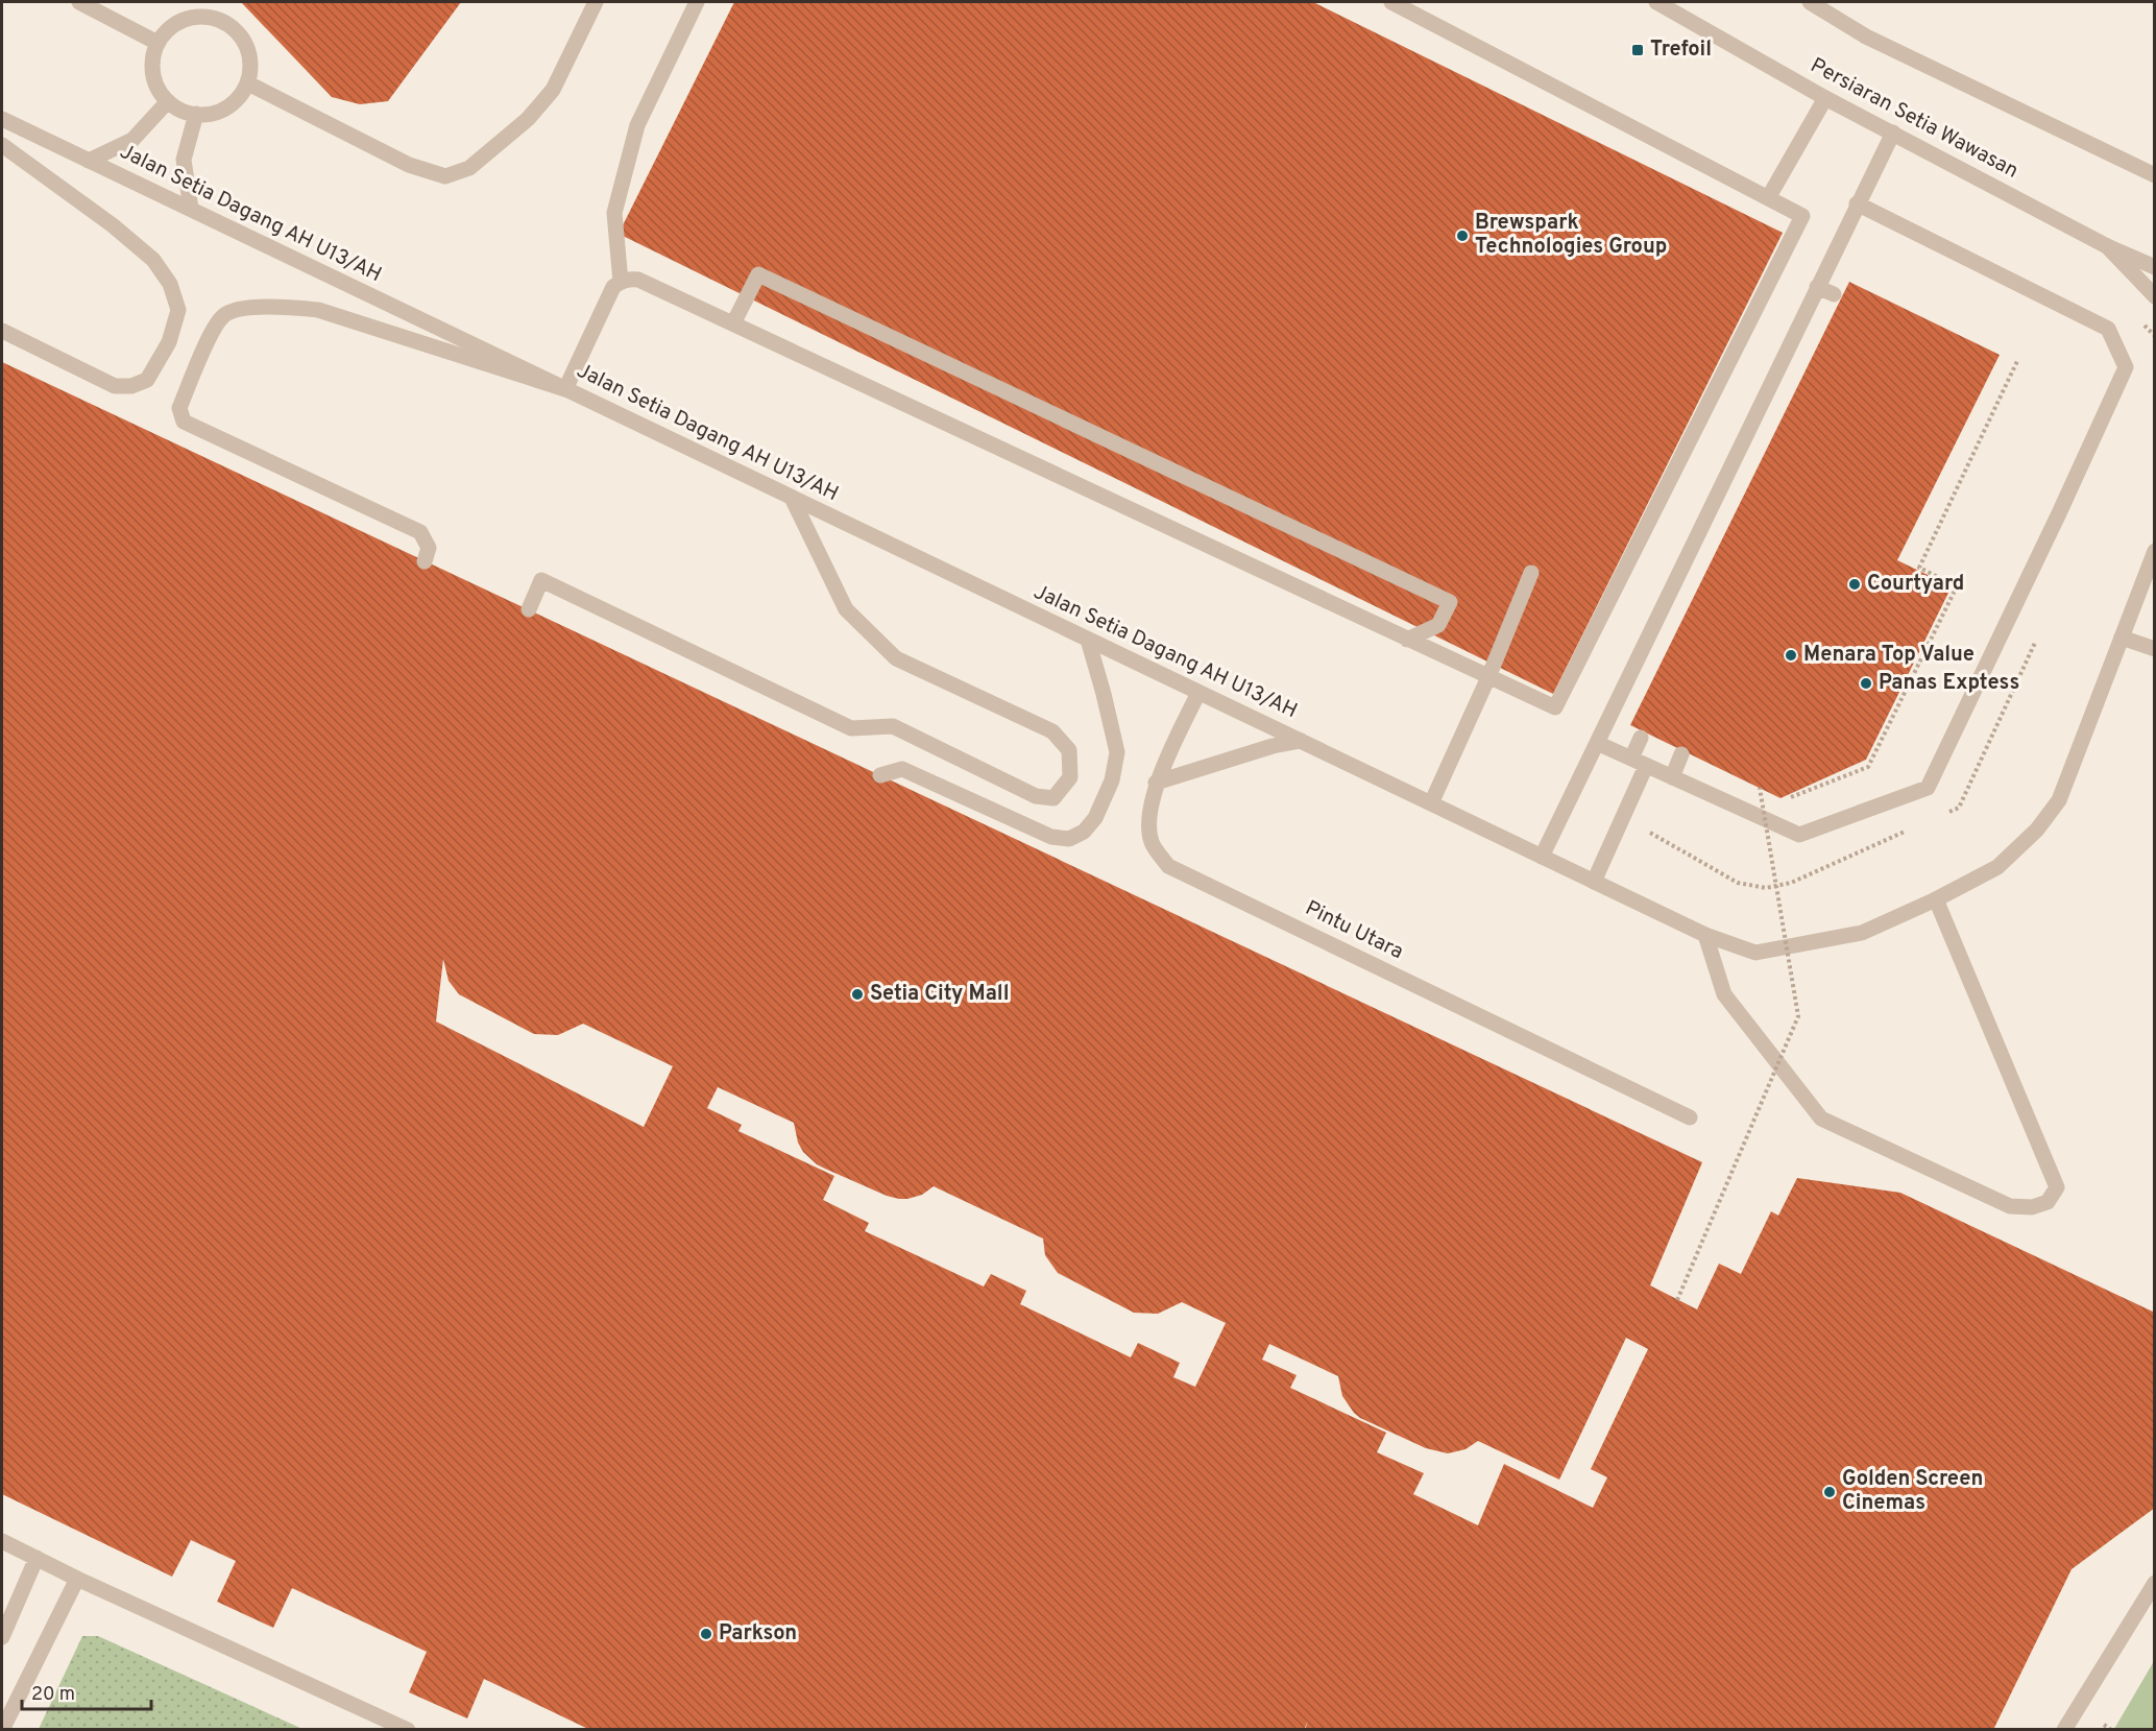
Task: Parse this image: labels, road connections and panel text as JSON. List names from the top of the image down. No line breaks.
{"streets":{"street":["Persiaran Setia Wawasan","Jalan Setia Dagang AH U13/AH","Pintu Utara"]},"crossings":[["Jalan Setia Dagang AH U13/AH","Pintu Utara"]],"places":{"transit":["Trefoil"],"other":["Brewspark Technologies Group","Courtyard","Menara Top Value","Panas Exptess","Setia City Mall","Golden Screen Cinemas","Parkson"]},"scale_bar":"20 m"}
